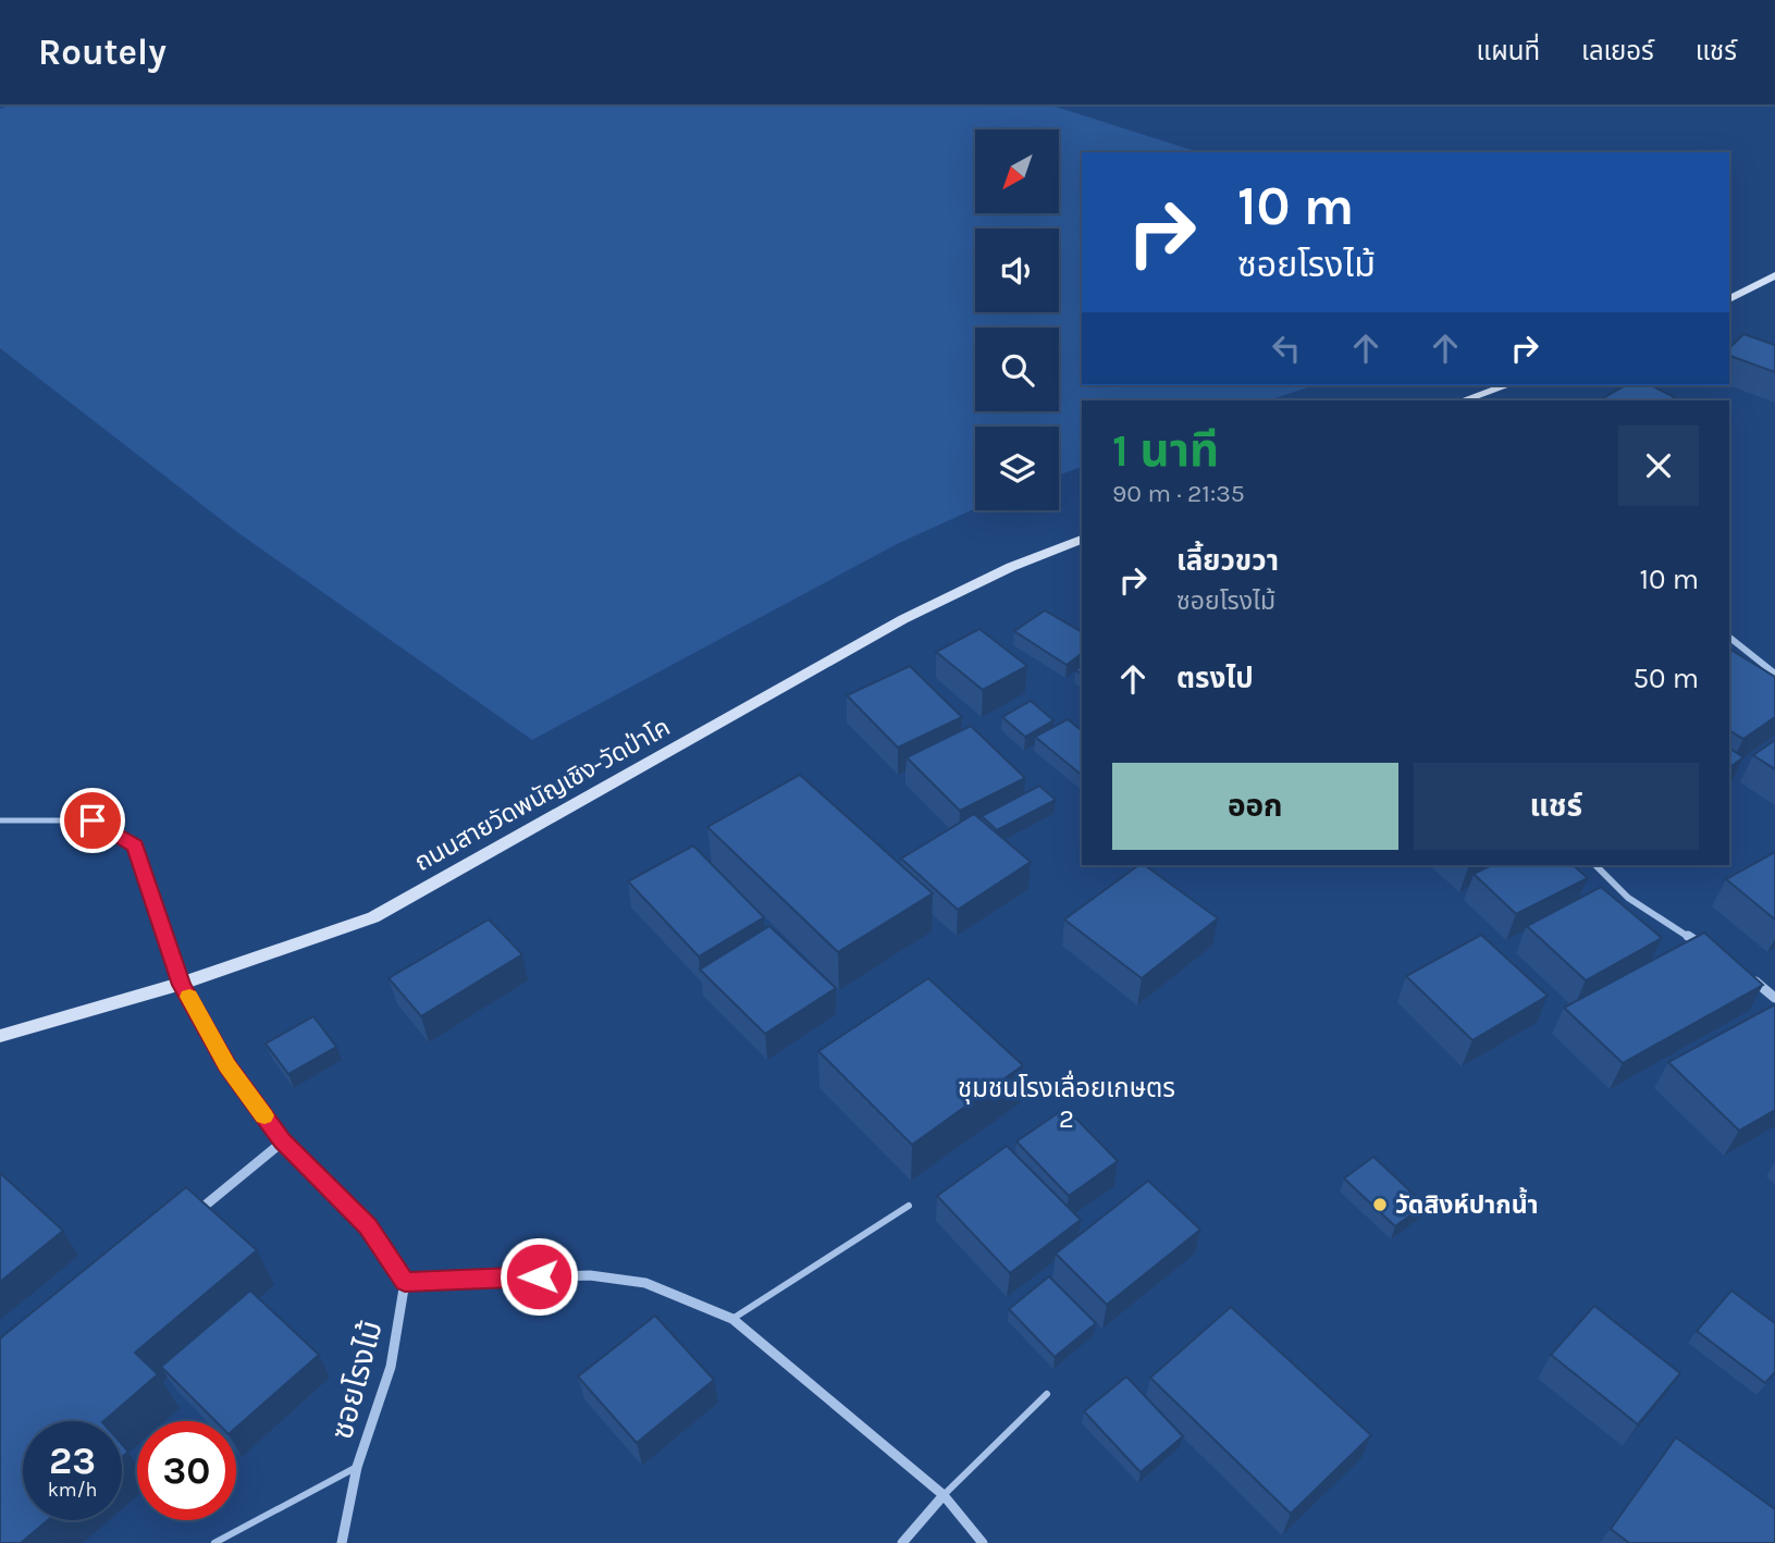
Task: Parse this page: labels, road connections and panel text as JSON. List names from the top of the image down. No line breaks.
{"streets":{"main road":["ถนนสายวัดพนัญเชิง-วัดป่าโค"],"street":["ซอยโรงไม้"]},"districts":["ชุมชนโรงเลื่อยเกษตร 2"],"places":["วัดสิงห์ปากน้ำ"],"north":"bottom left","page":{"header":"Routely","nav":["แผนที่","เลเยอร์","แชร์"],"turn":["10 m","ซอยโรงไม้"],"heading":["1 นาที","90 m · 21:35"],"list":[{"name":"เลี้ยวขวา","note":"ซอยโรงไม้","value":"10 m"},{"name":"ตรงไป","value":"50 m"}],"buttons":["ออก","แชร์"],"speed":"23 km/h","limit":"30"}}
